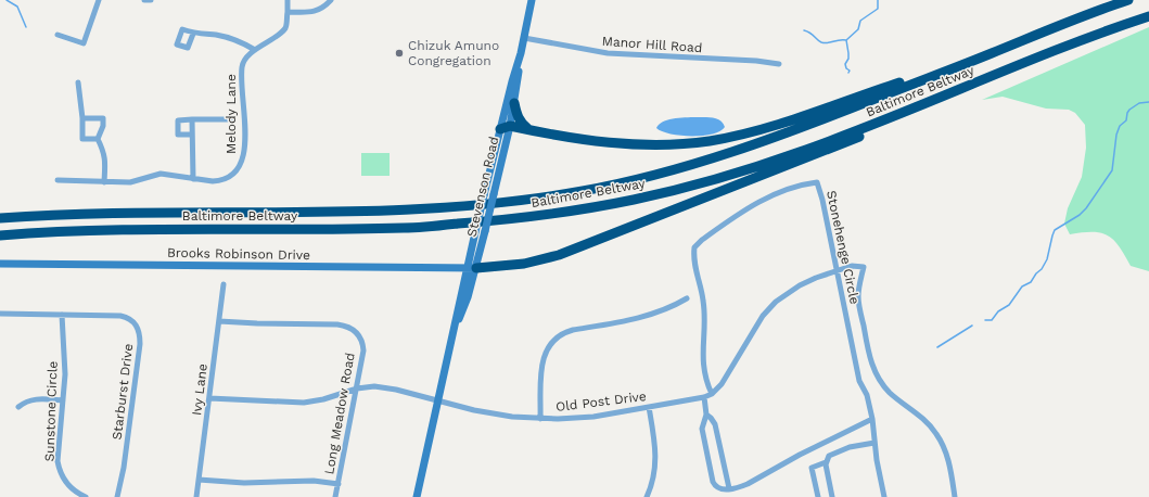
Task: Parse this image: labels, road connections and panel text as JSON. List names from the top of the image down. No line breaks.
{"streets":{"highway":["Baltimore Beltway"],"main road":["Stevenson Road","Brooks Robinson Drive"],"street":["Manor Hill Road","Melody Lane","Stonehenge Circle","Ivy Lane","Starburst Drive","Old Post Drive","Sunstone Circle","Long Meadow Road"]},"crossings":[["Manor Hill Road","Stevenson Road"],["Stevenson Road","Brooks Robinson Drive"],["Stevenson Road","Old Post Drive"],["Stonehenge Circle","Old Post Drive"],["Ivy Lane","Old Post Drive"],["Ivy Lane","Long Meadow Road"],["Starburst Drive","Sunstone Circle"],["Old Post Drive","Long Meadow Road"]],"places":["Chizuk Amuno Congregation"]}
